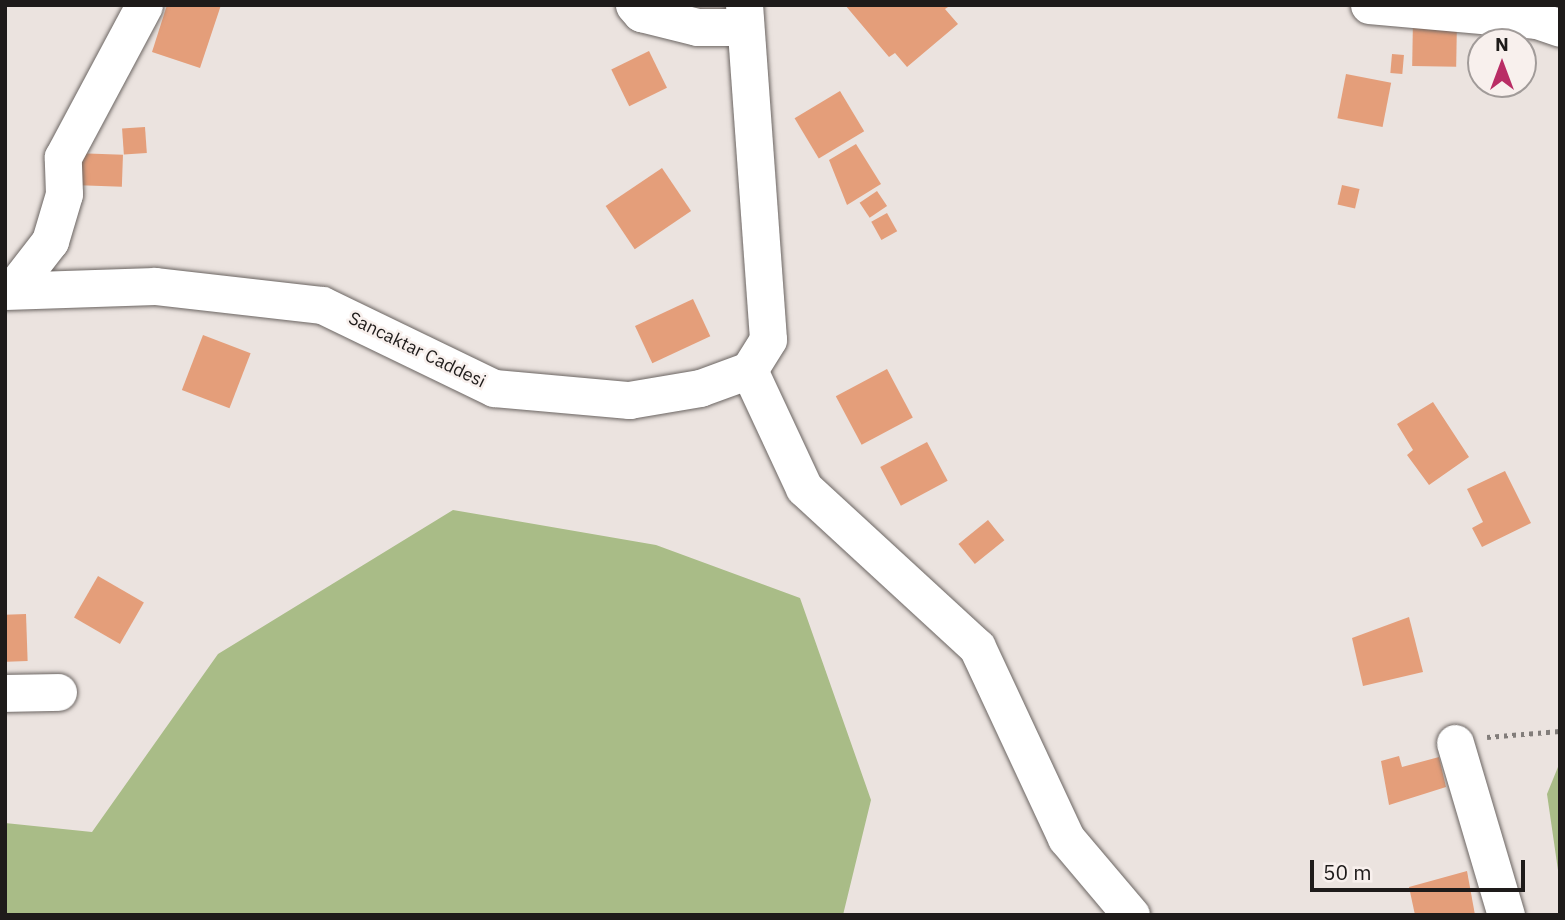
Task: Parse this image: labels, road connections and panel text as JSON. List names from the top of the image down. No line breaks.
{"streets":{"street":["Sancaktar Caddesi"]},"scale_bar":"50 m","north":"top"}
